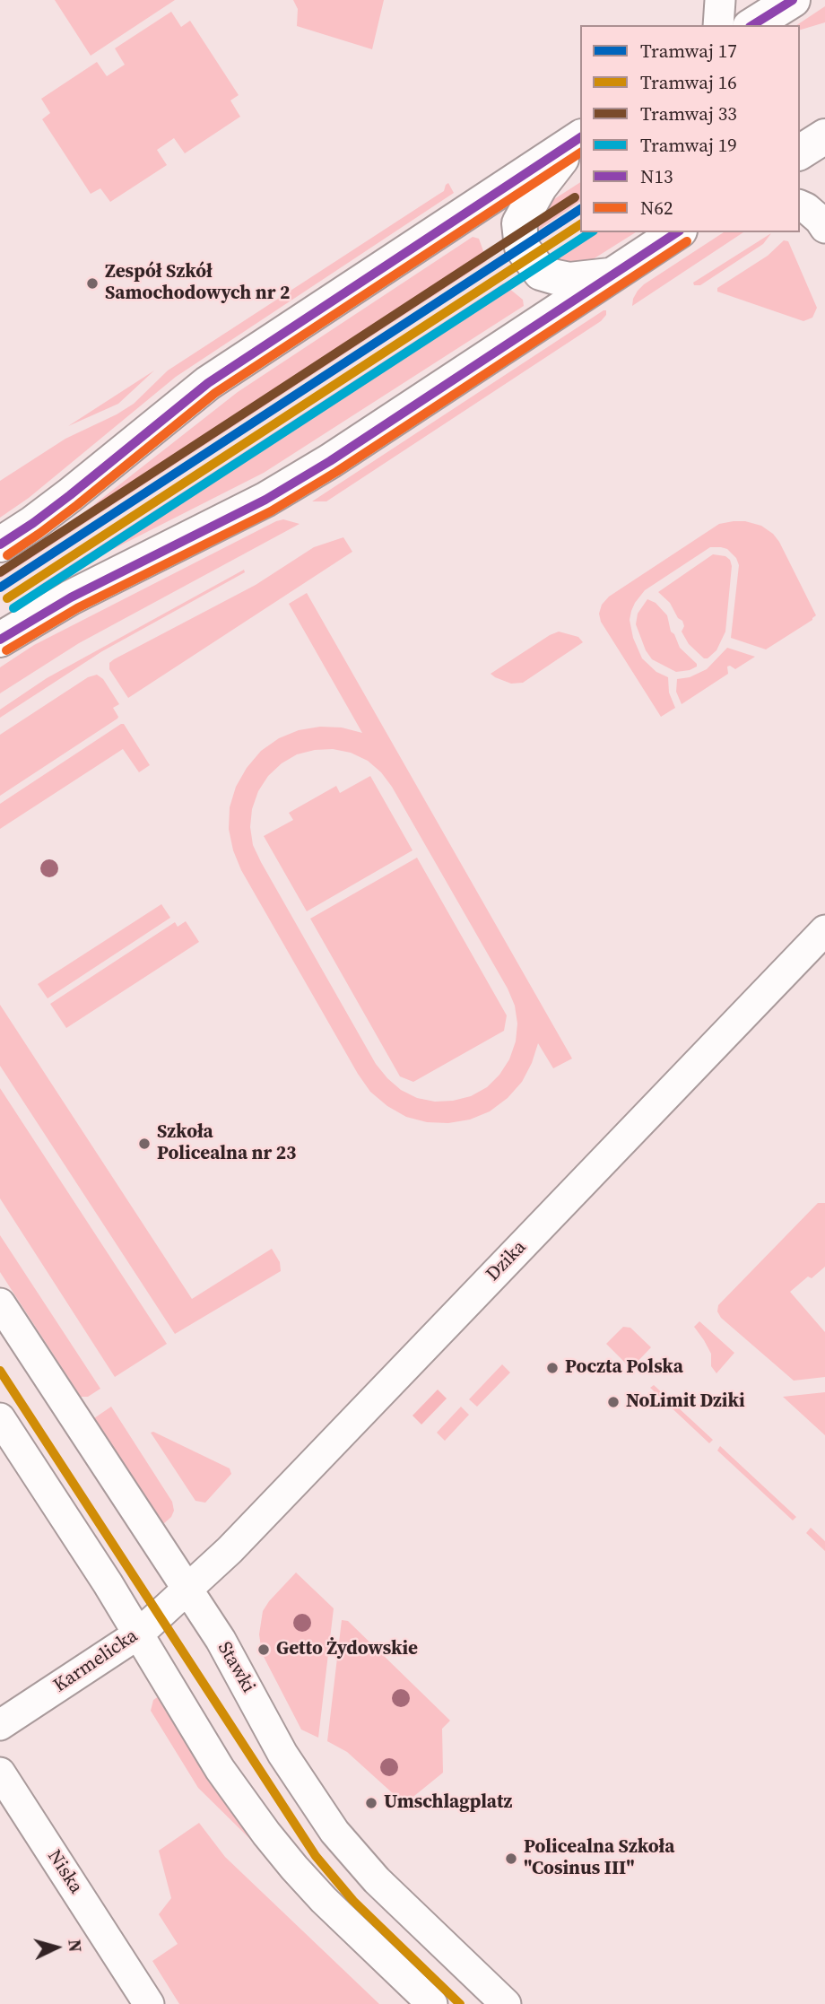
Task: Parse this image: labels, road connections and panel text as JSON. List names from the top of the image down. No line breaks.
{"streets":{"street":["Dzika","Karmelicka","Stawki","Niska"]},"crossings":[["Dzika","Karmelicka"],["Dzika","Stawki"],["Karmelicka","Stawki"]],"places":["Zespół Szkół Samochodowych nr 2","Szkoła Policealna nr 23","Poczta Polska","NoLimit Dziki","Getto Żydowskie","Umschlagplatz","Policealna Szkoła \"Cosinus III\""],"lines":["transit line N13","transit line N62","tram line 33","tram line 17","tram line 16","tram line 19"],"legend":["Tramwaj 17","Tramwaj 16","Tramwaj 33","Tramwaj 19","N13","N62"],"north":"right"}
